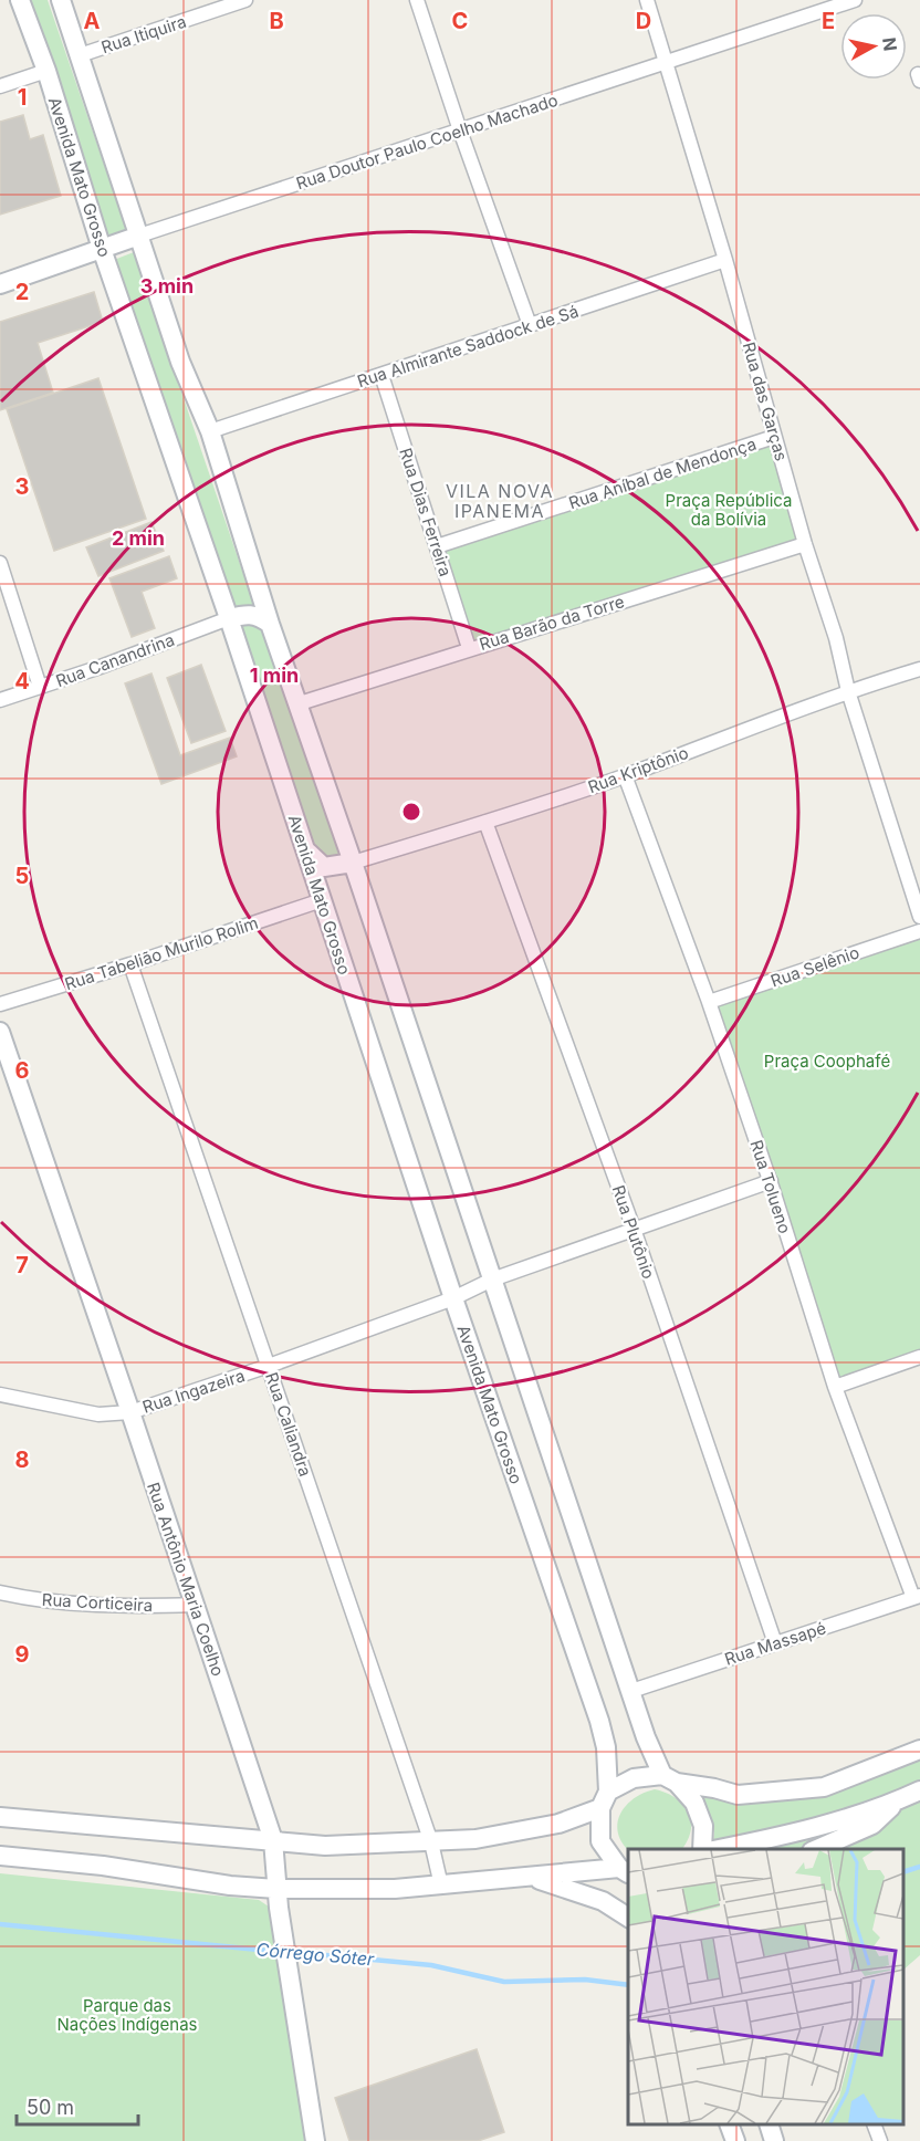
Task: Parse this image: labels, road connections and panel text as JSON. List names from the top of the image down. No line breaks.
{"streets":{"main road":["Rua Doutor Paulo Coelho Machado","Avenida Mato Grosso","Rua Antônio Maria Coelho"],"street":["Rua Itiquira","Rua Almirante Saddock de Sá","Rua das Garças","Rua Aníbal de Mendonça","Rua Dias Ferreira","Rua Barão da Torre","Rua Canandrina","Rua Kriptônio","Rua Tabelião Murilo Rolim","Rua Selênio","Rua Tolueno","Rua Plutônio","Rua Ingazeira","Rua Caliandra","Rua Corticeira","Rua Massapé"]},"crossings":[["Rua Doutor Paulo Coelho Machado","Avenida Mato Grosso"],["Rua Doutor Paulo Coelho Machado","Rua das Garças"],["Avenida Mato Grosso","Rua Canandrina"],["Avenida Mato Grosso","Rua Tabelião Murilo Rolim"],["Avenida Mato Grosso","Rua Ingazeira"],["Rua Almirante Saddock de Sá","Rua das Garças"],["Rua Almirante Saddock de Sá","Rua Dias Ferreira"],["Rua das Garças","Rua Aníbal de Mendonça"],["Rua das Garças","Rua Barão da Torre"],["Rua das Garças","Rua Kriptônio"],["Rua Aníbal de Mendonça","Rua Dias Ferreira"],["Rua Dias Ferreira","Rua Barão da Torre"],["Rua Kriptônio","Rua Tolueno"],["Rua Kriptônio","Rua Plutônio"],["Rua Tabelião Murilo Rolim","Rua Caliandra"],["Rua Selênio","Rua Tolueno"],["Rua Tolueno","Rua Ingazeira"],["Rua Tolueno","Rua Massapé"],["Rua Plutônio","Rua Ingazeira"],["Rua Plutônio","Rua Massapé"],["Rua Ingazeira","Rua Caliandra"],["Rua Ingazeira","Rua Antônio Maria Coelho"],["Rua Antônio Maria Coelho","Rua Corticeira"]],"districts":["VILA NOVA IPANEMA"],"water":["Córrego Sóter"],"parks":["Praça República da Bolívia","Praça Coophafé","Parque das Nações Indígenas"],"scale_bar":"50 m","north":"right","grid":{"columns":["A","B","C","D","E"],"rows":["1","2","3","4","5","6","7","8","9"]},"rings":["3 min","2 min","1 min"]}
